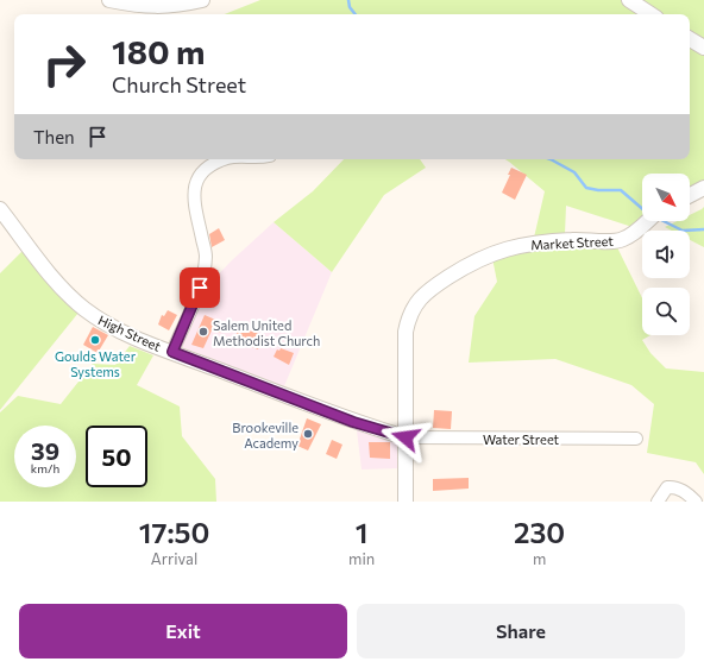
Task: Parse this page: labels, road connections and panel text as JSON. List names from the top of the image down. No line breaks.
{"streets":{"main road":["Market Street","High Street"],"street":["Water Street"]},"crossings":[["Market Street","High Street"],["Market Street","Water Street"],["High Street","Water Street"]],"places":["Salem United Methodist Church","Goulds Water Systems","Brookeville Academy"],"north":"bottom right","page":{"turn":["180 m","Church Street"],"then":"Then","speed":"39 km/h","limit":"50","eta":["17:50","Arrival","1","min","230","m"],"buttons":["Exit","Share"]}}
